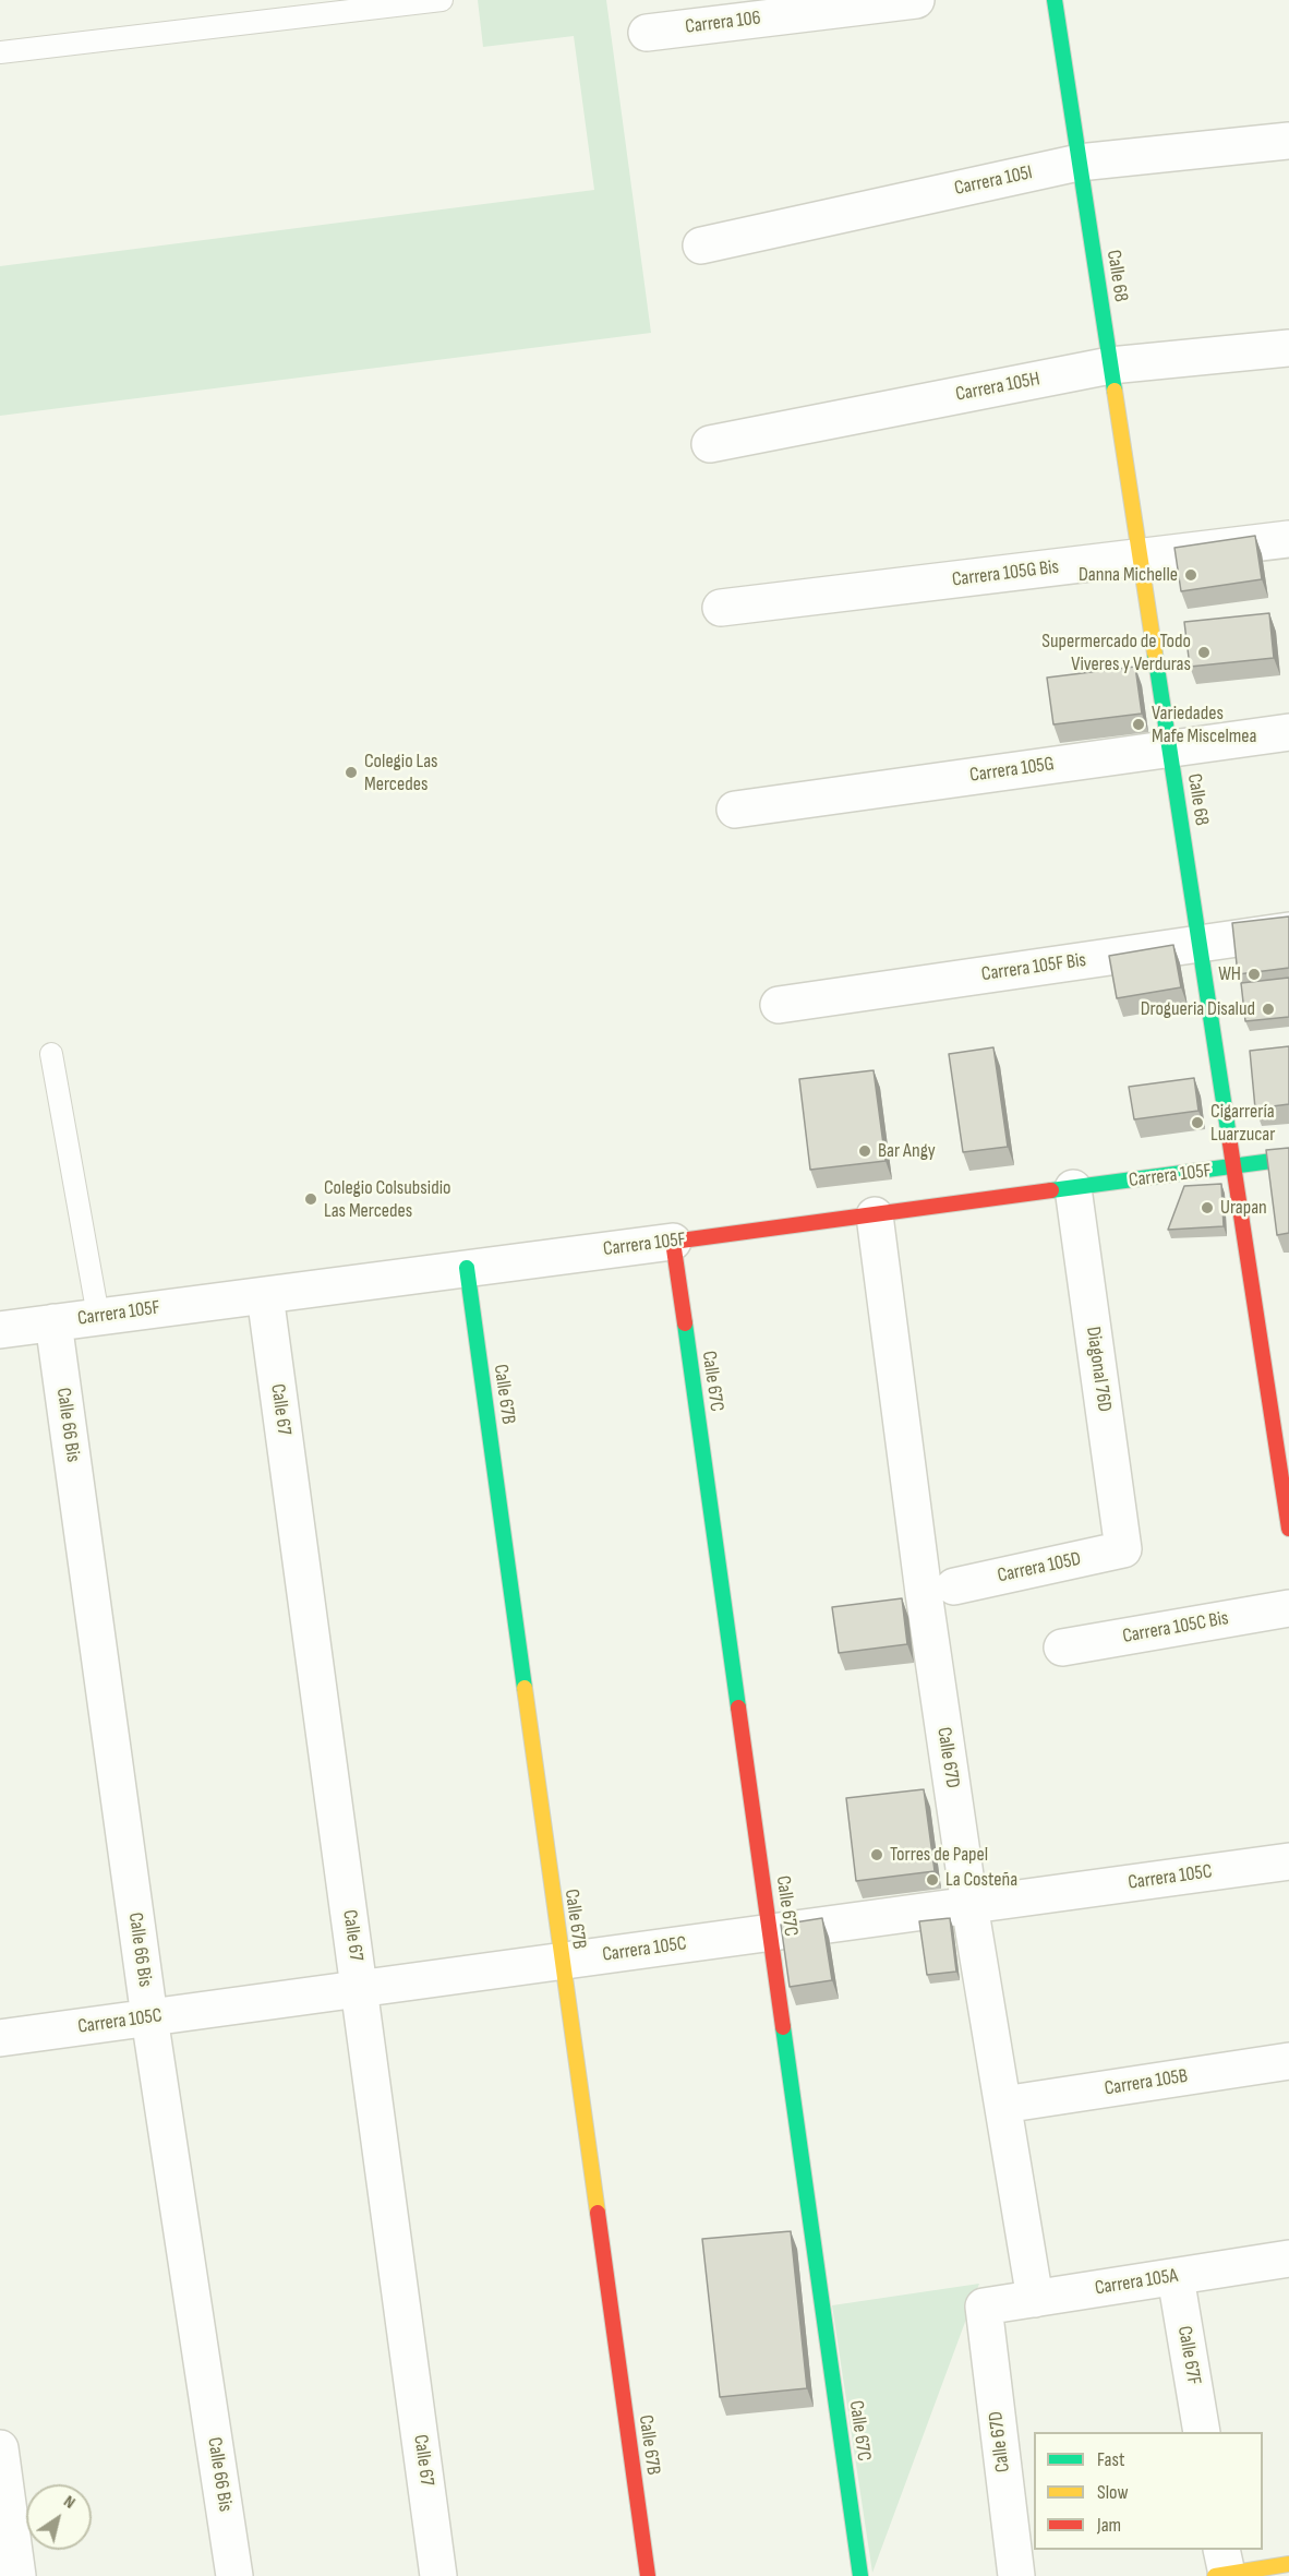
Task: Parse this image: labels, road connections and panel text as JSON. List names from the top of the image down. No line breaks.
{"streets":{"street":["Carrera 106","Carrera 105I","Calle 68","Carrera 105H","Carrera 105G Bis","Carrera 105G","Carrera 105F Bis","Carrera 105F","Diagonal 76D","Calle 67C","Calle 67B","Calle 67","Calle 66 Bis","Carrera 105D","Carrera 105C Bis","Calle 67D","Carrera 105C","Carrera 105B","Carrera 105A","Calle 67F"]},"crossings":[["Carrera 105I","Calle 68"],["Calle 68","Carrera 105H"],["Calle 68","Carrera 105G Bis"],["Calle 68","Carrera 105G"],["Calle 68","Carrera 105F Bis"],["Calle 68","Carrera 105F"],["Carrera 105F","Diagonal 76D"],["Carrera 105F","Calle 67C"],["Carrera 105F","Calle 67B"],["Carrera 105F","Calle 67"],["Carrera 105F","Calle 66 Bis"],["Carrera 105F","Calle 67D"],["Diagonal 76D","Carrera 105D"],["Calle 67C","Carrera 105C"],["Calle 67B","Carrera 105C"],["Calle 67","Carrera 105C"],["Calle 66 Bis","Carrera 105C"],["Calle 67D","Carrera 105C"],["Calle 67D","Carrera 105B"],["Calle 67D","Carrera 105A"],["Carrera 105A","Calle 67F"]],"places":["Danna Michelle","Supermercado de Todo Viveres y Verduras","Variedades Mafe Miscelmea","Colegio Las Mercedes","WH","Drogueria Disalud","Cigarrería Luarzucar","Bar Angy","Colegio Colsubsidio Las Mercedes","Urapan","Torres de Papel","La Costeña"],"legend":["Fast","Slow","Jam"],"north":"top right"}
